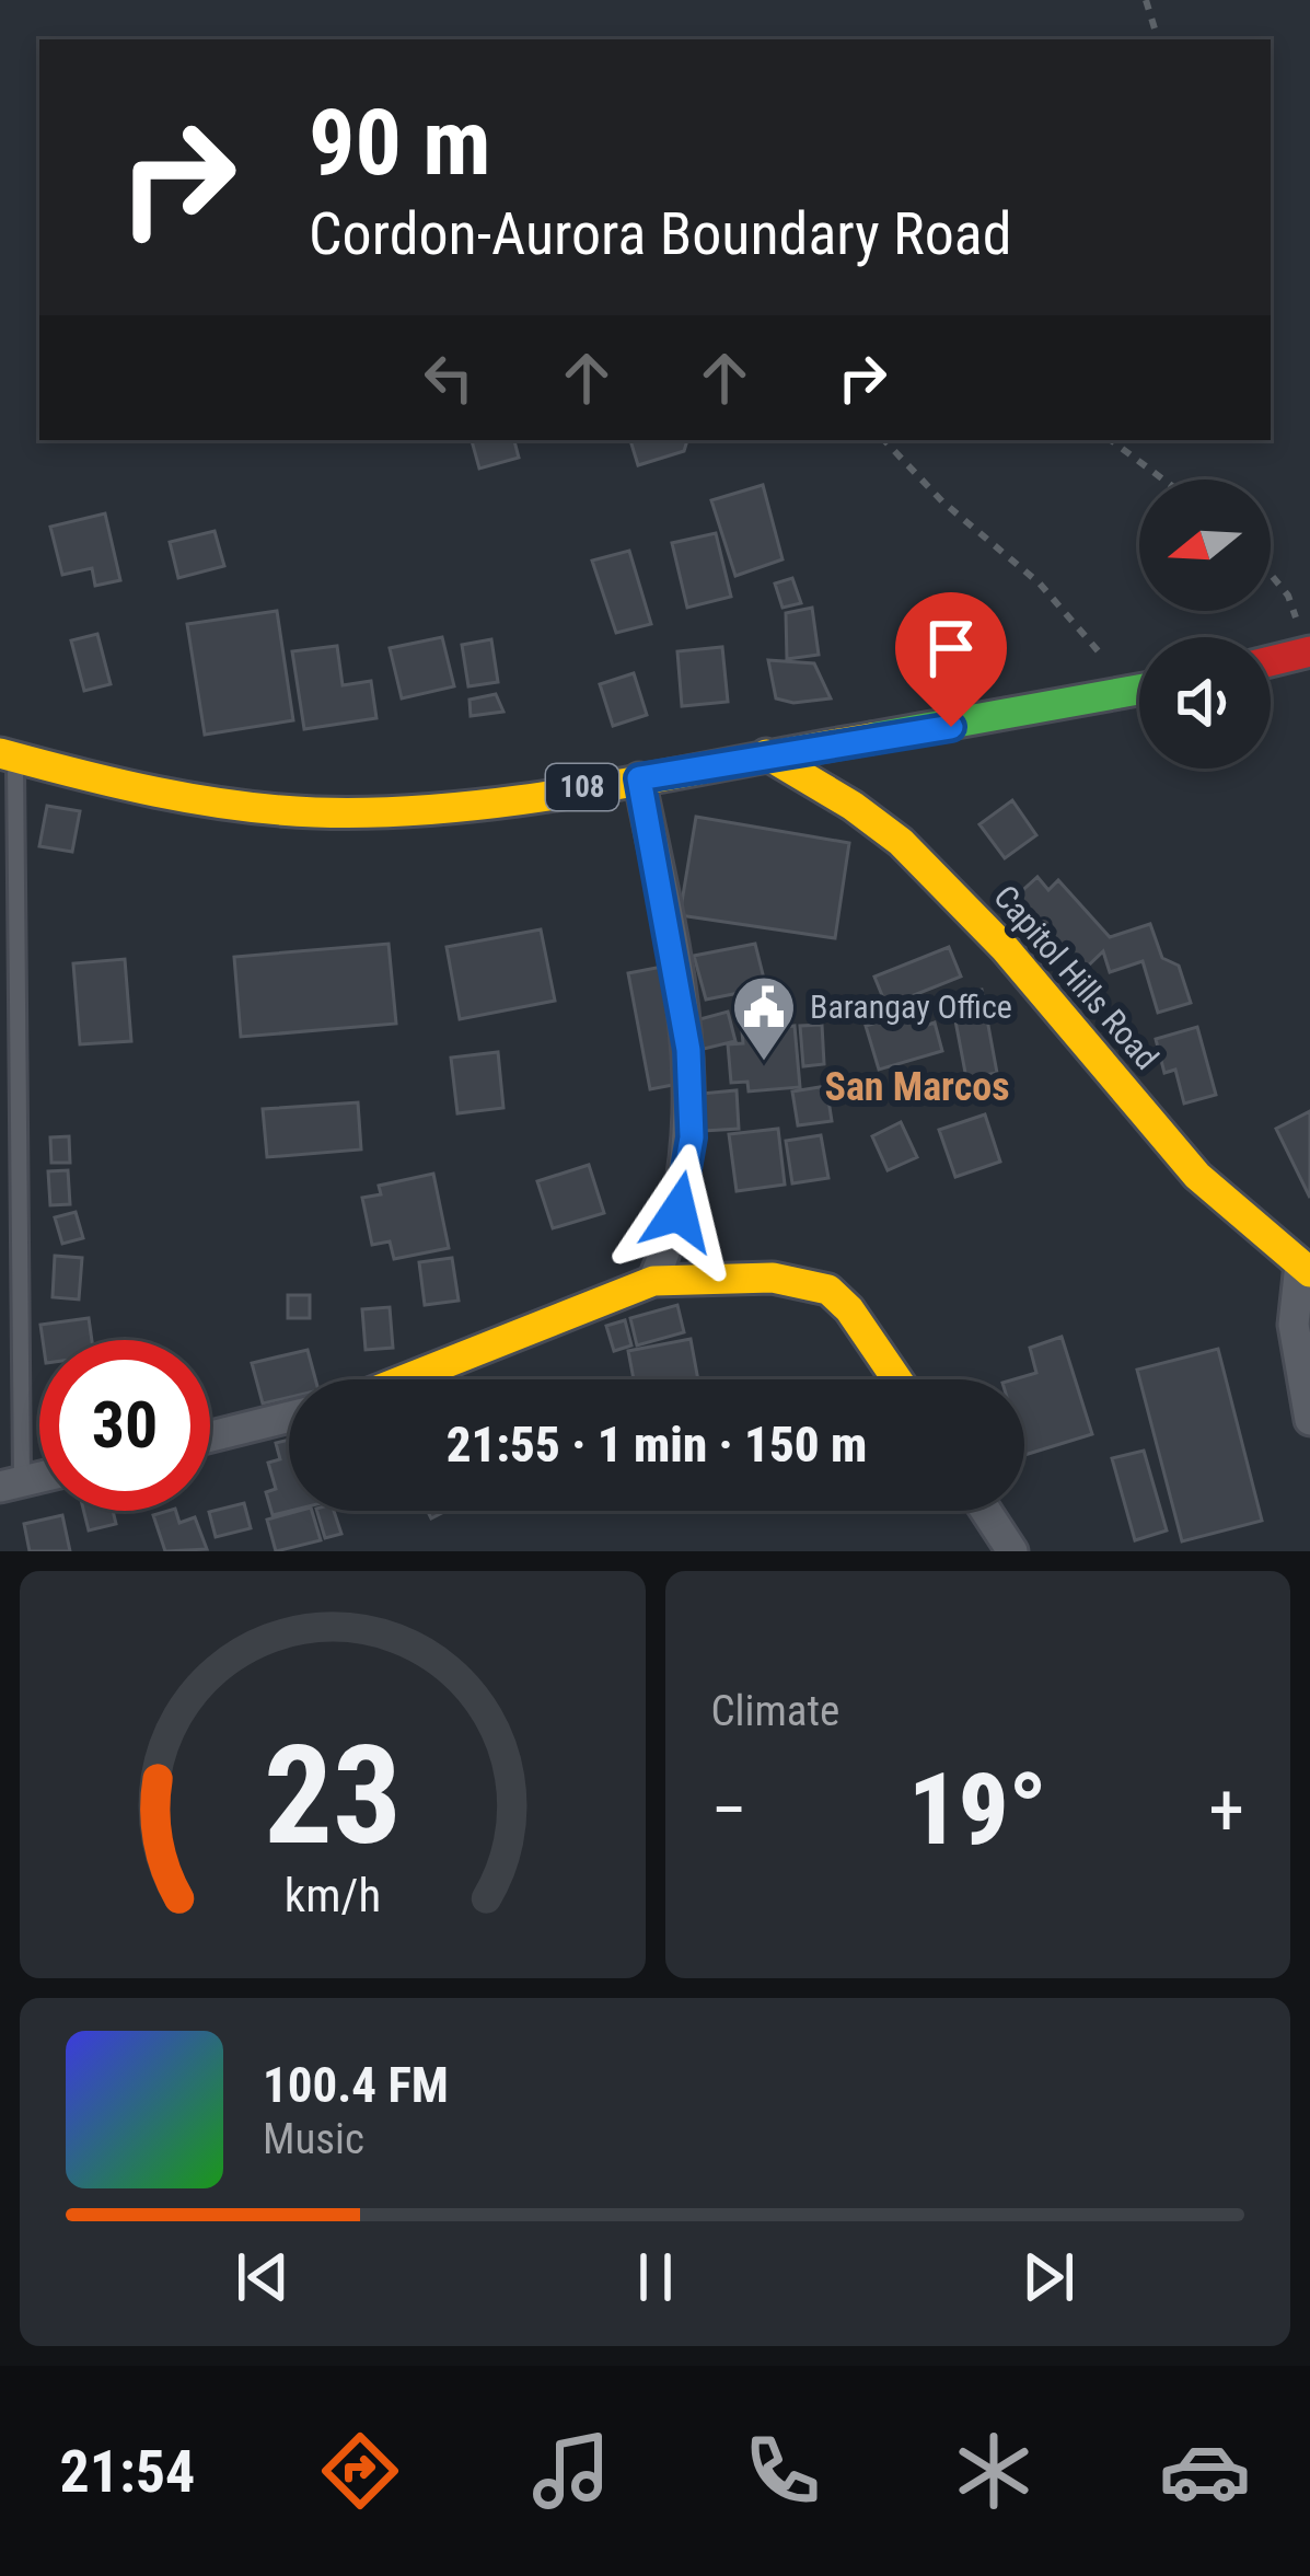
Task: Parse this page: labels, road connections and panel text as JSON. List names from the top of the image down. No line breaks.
{"streets":{"street":["108","Capitol Hills Road"]},"crossings":[["108","Capitol Hills Road"]],"districts":["San Marcos"],"places":{"public building":["Barangay Office"]},"north":"left","page":{"turn":["90 m","Cordon-Aurora Boundary Road"],"limit":"30","trip":"21:55 · 1 min · 150 m","tile":"Climate","heat":["−","19°","+"],"song":["100.4 FM","Music"],"tabs":"21:54","gauge":["23","km/h"]}}
